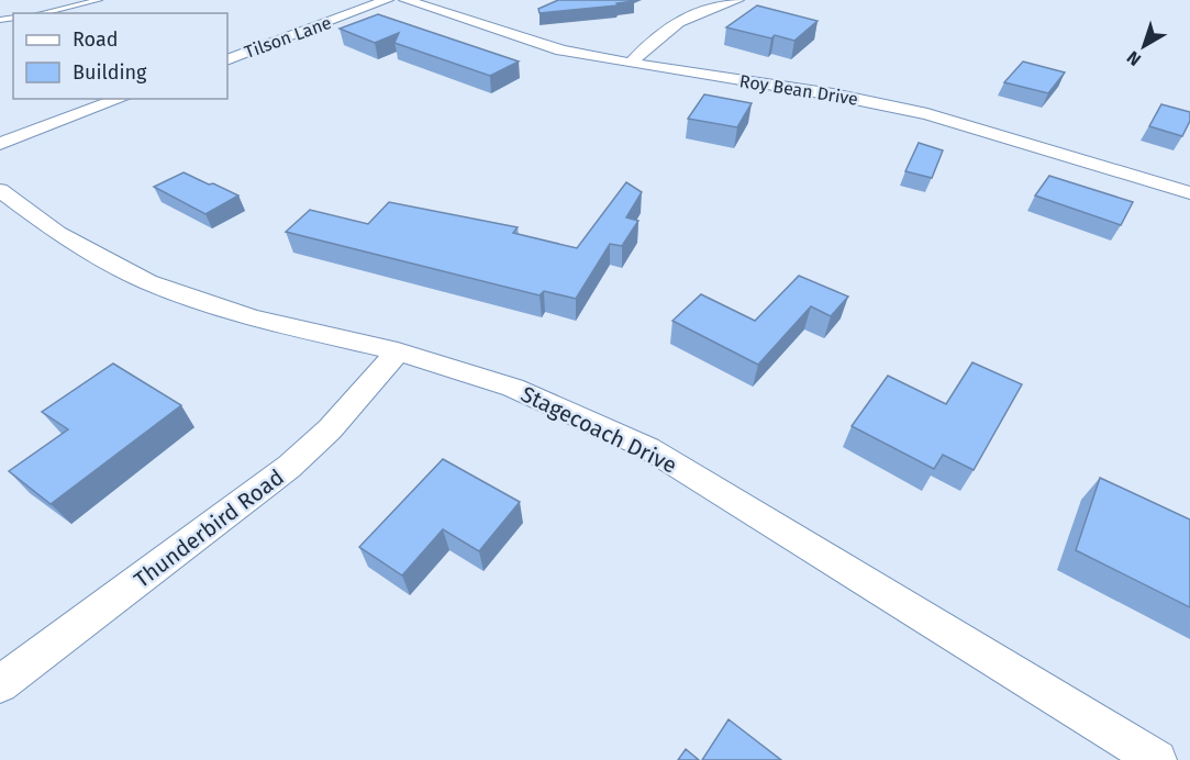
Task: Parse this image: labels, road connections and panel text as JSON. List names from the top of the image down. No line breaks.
{"streets":{"street":["Tilson Lane","Roy Bean Drive","Stagecoach Drive","Thunderbird Road"]},"crossings":[["Stagecoach Drive","Thunderbird Road"]],"legend":["Road","Building"],"north":"bottom left"}
